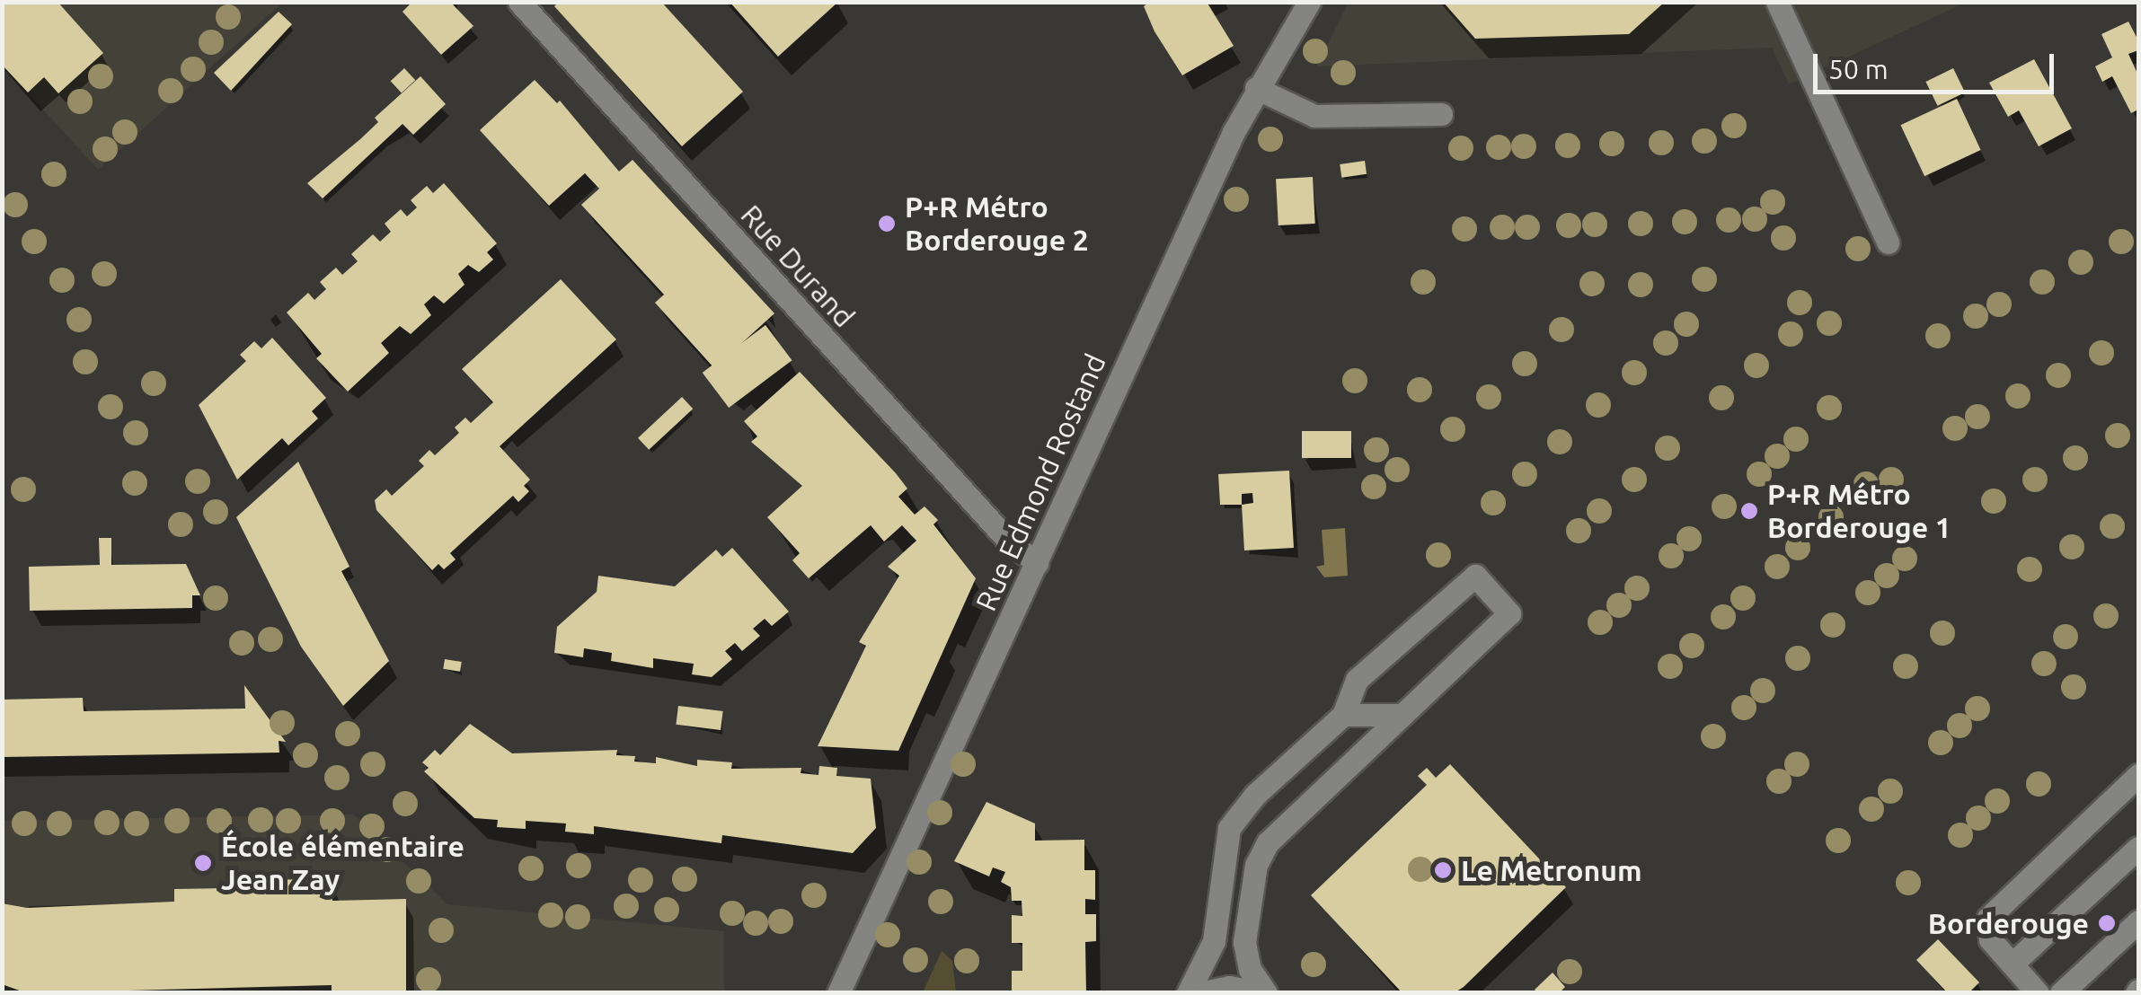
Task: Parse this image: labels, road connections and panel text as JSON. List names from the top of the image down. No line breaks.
{"streets":{"street":["Rue Durand","Rue Edmond Rostand"]},"crossings":[["Rue Durand","Rue Edmond Rostand"]],"places":["P+R Métro Borderouge 2","P+R Métro Borderouge 1","École élémentaire Jean Zay","Le Metronum","Borderouge"],"scale_bar":"50 m"}
